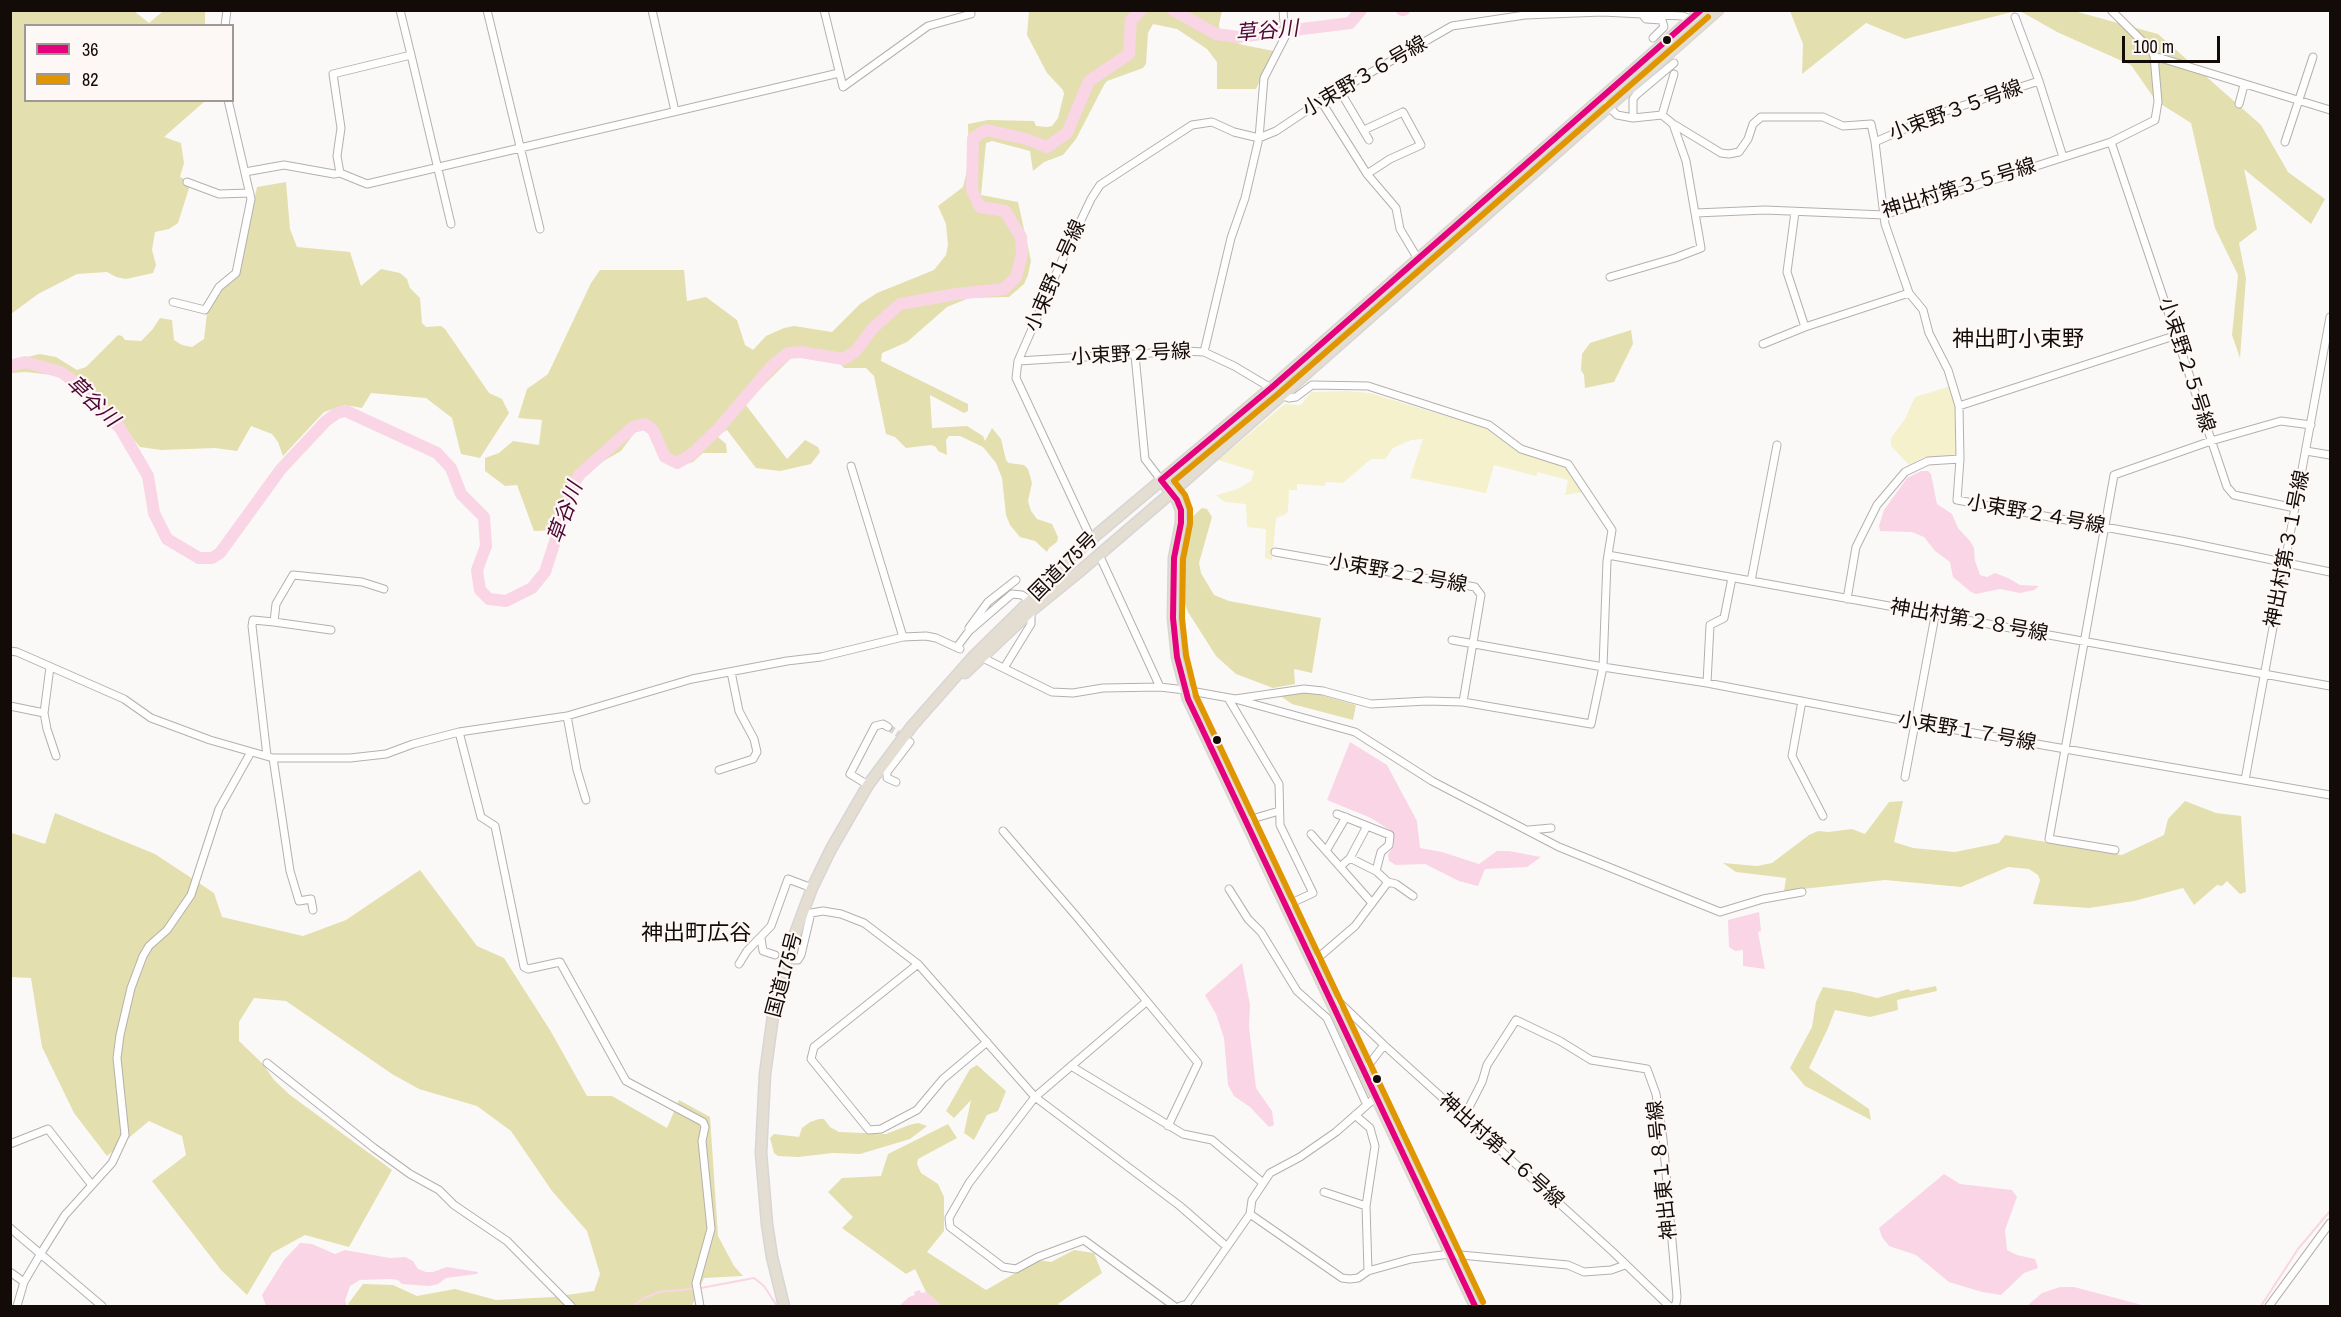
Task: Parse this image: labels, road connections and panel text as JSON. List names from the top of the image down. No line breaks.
{"streets":{"highway":["国道175号"],"street":["小束野３６号線","小束野３５号線","神出村第３５号線","小束野１号線","小束野２号線","小束野２５号線","小束野２４号線","神出村第３１号線","小束野２２号線","神出村第２８号線","小束野１７号線","神出村第１６号線","神出東１８号線"]},"crossings":[["小束野３６号線","小束野１号線"],["小束野３６号線","国道175号"],["小束野３５号線","神出村第３５号線"],["小束野３５号線","小束野２４号線"],["神出村第３５号線","小束野２５号線"],["小束野１号線","小束野２号線"],["小束野２号線","国道175号"],["小束野２５号線","小束野２４号線"],["小束野２４号線","神出村第３１号線"],["神出村第３１号線","神出村第２８号線"],["神出村第３１号線","小束野１７号線"],["小束野２２号線","小束野１７号線"],["神出村第１６号線","神出東１８号線"]],"districts":["神出町小束野","神出町広谷"],"water":["草谷川"],"lines":["transit line 36","transit line 82"],"legend":["36","82"],"scale_bar":"100 m"}
